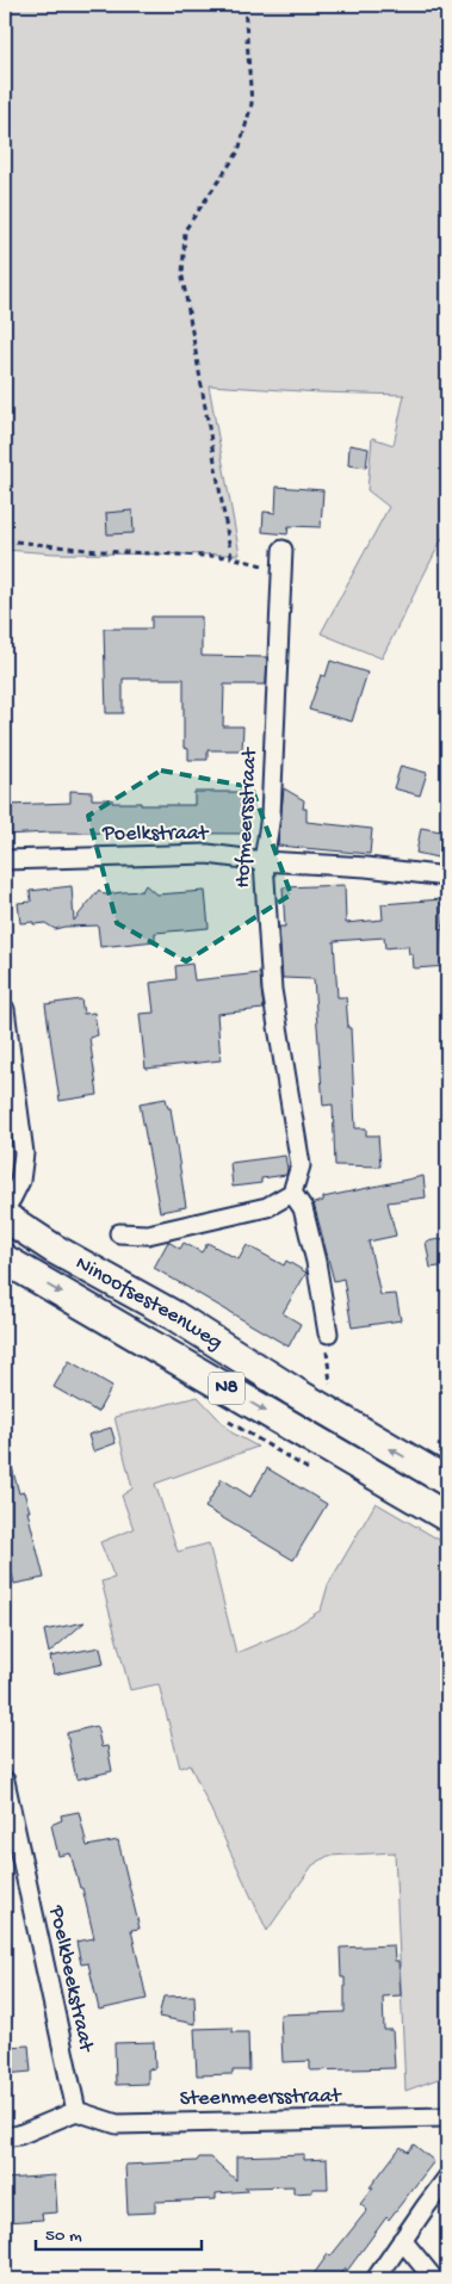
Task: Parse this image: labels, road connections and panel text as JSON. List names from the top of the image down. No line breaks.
{"streets":{"main road":["Ninoofsesteenweg","N8"],"street":["Hofmeersstraat","Poelkstraat","Poelkbeekstraat","Steenmeersstraat"]},"crossings":[["Hofmeersstraat","Poelkstraat"],["Poelkbeekstraat","Steenmeersstraat"]],"scale_bar":"50 m"}
